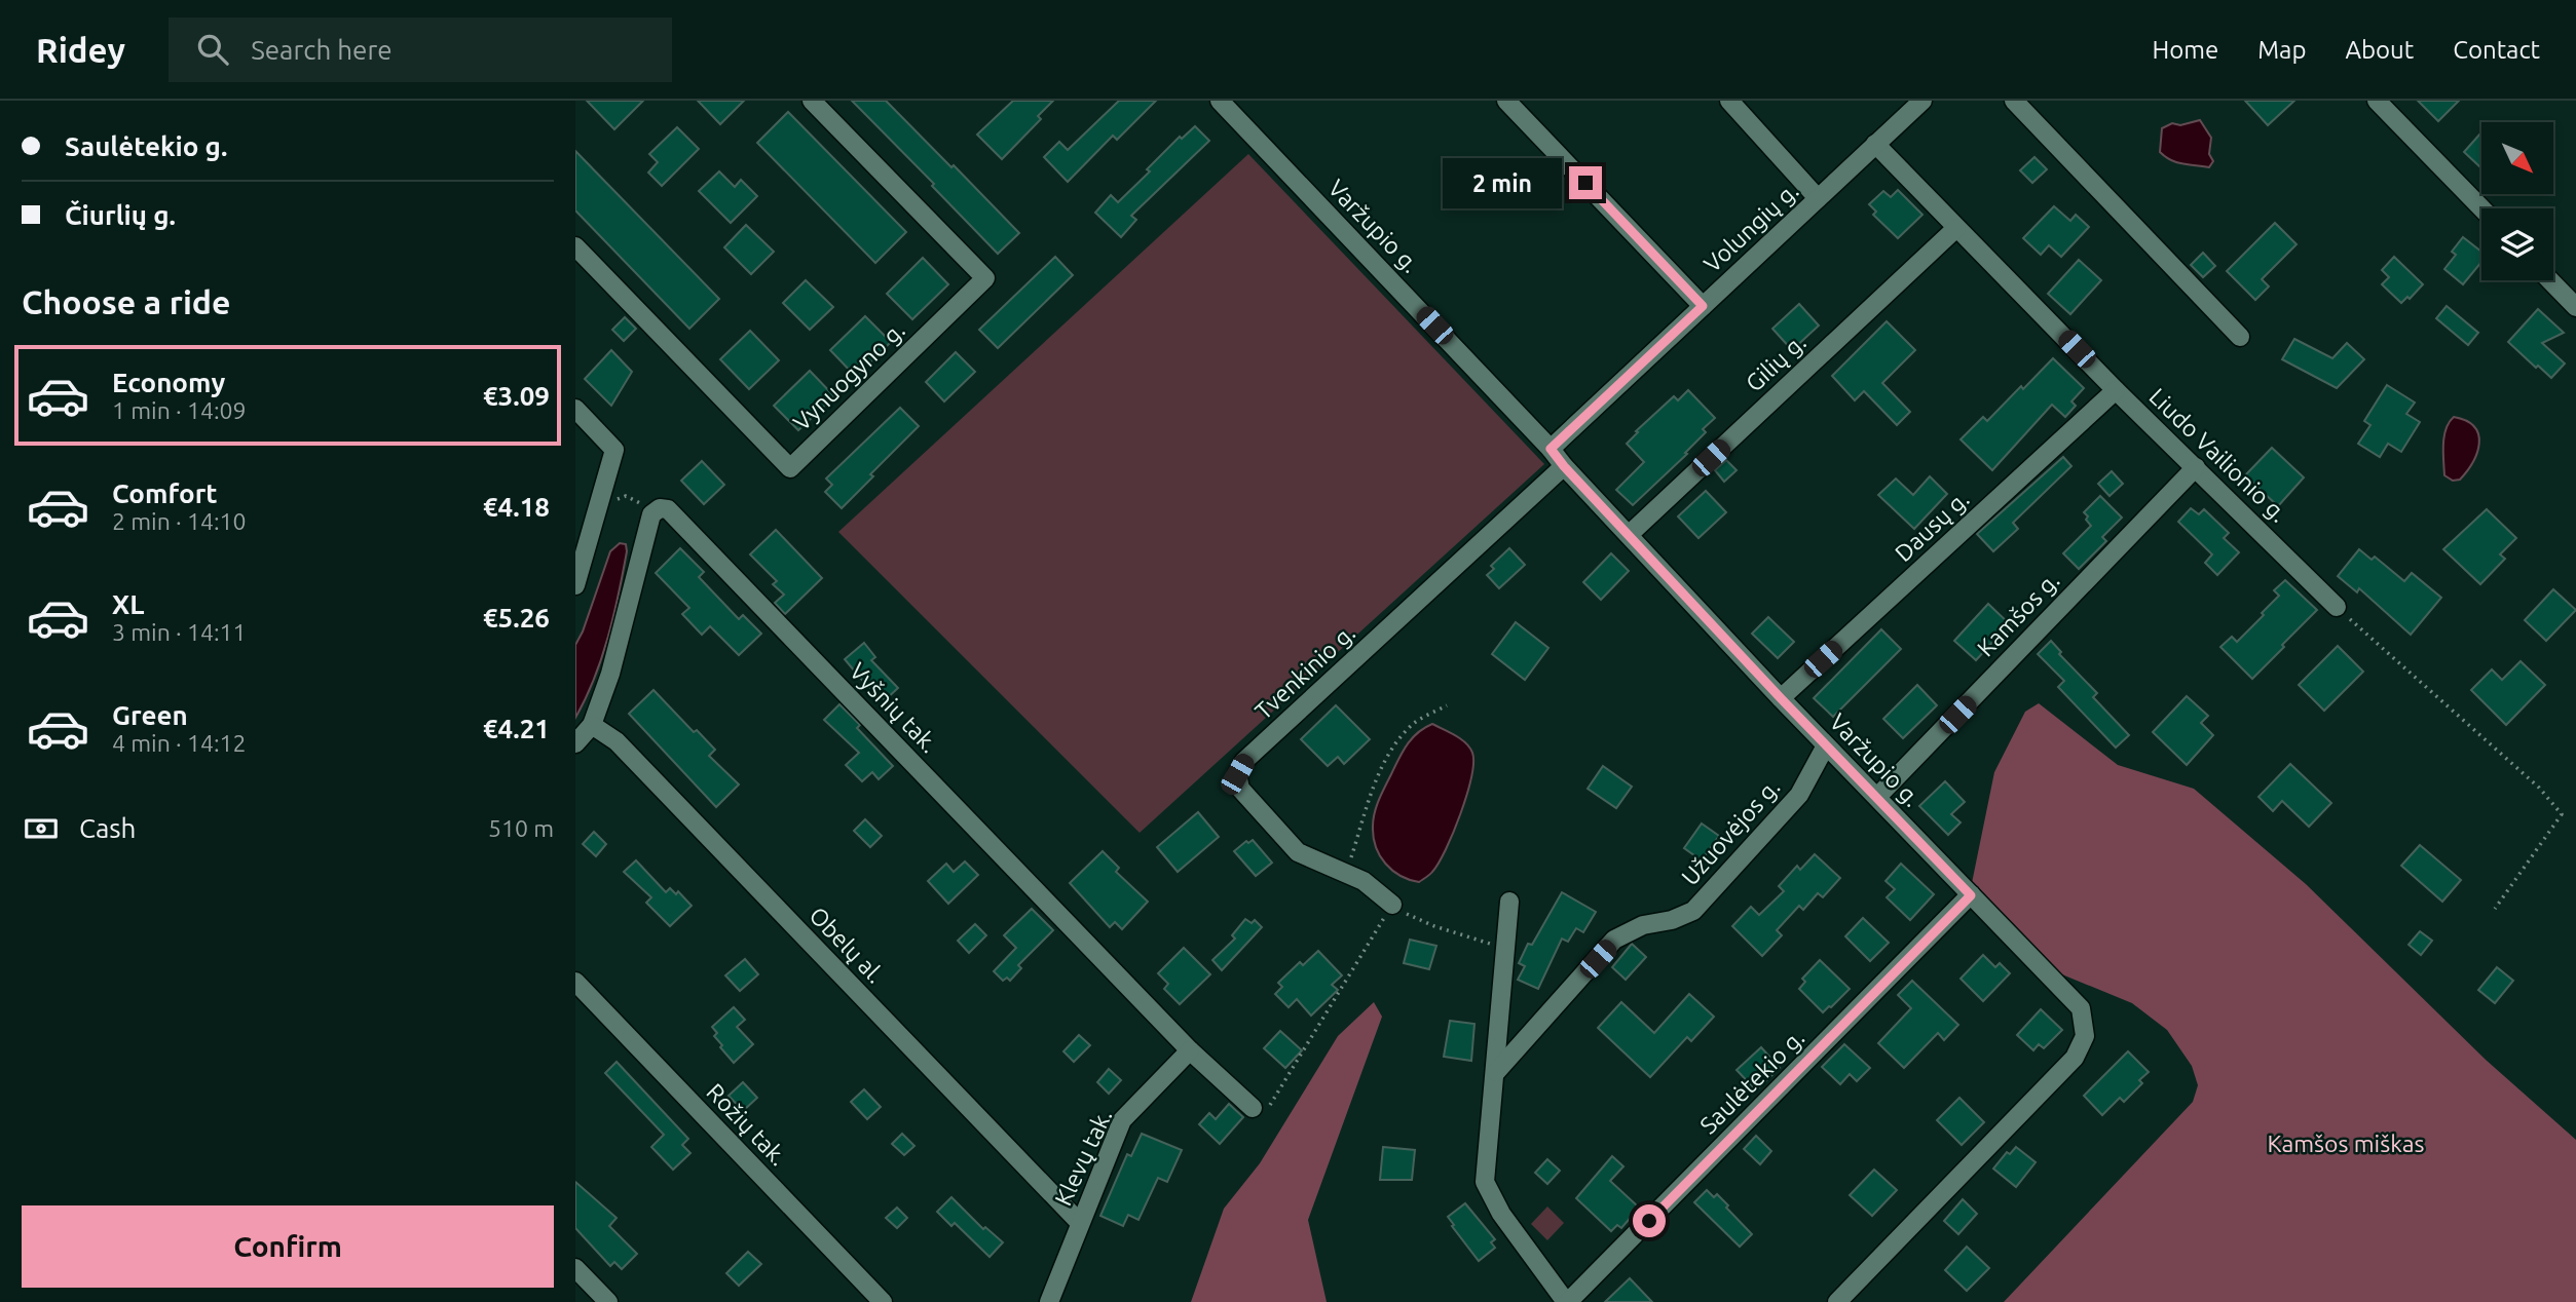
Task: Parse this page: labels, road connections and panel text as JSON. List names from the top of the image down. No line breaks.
{"streets":{"street":["Varžupio g.","Volungių g.","Gilių g.","Vynuogyno g.","Liudo Vailionio g.","Dausų g.","Kamšos g.","Tvenkinio g.","Vyšnių tak.","Užuovėjos g.","Obelų al.","Saulėtekio g.","Rožių tak.","Klevų tak."]},"crossings":[["Varžupio g.","Volungių g."],["Varžupio g.","Gilių g."],["Varžupio g.","Dausų g."],["Varžupio g.","Kamšos g."],["Varžupio g.","Tvenkinio g."],["Varžupio g.","Užuovėjos g."],["Varžupio g.","Saulėtekio g."],["Volungių g.","Liudo Vailionio g."],["Gilių g.","Liudo Vailionio g."],["Liudo Vailionio g.","Dausų g."],["Liudo Vailionio g.","Kamšos g."],["Vyšnių tak.","Klevų tak."],["Obelų al.","Klevų tak."]],"parks":["Kamšos miškas"],"north":"bottom right","page":{"header":"Ridey","search":"Search here","nav":["Home","Map","About","Contact"],"banner":["Saulėtekio g.","Čiurlių g."],"bubble":"2 min","heading":"Choose a ride","list":[{"name":"Economy","note":"1 min · 14:09","value":"€3.09"},{"name":"Comfort","note":"2 min · 14:10","value":"€4.18"},{"name":"XL","note":"3 min · 14:11","value":"€5.26"},{"name":"Green","note":"4 min · 14:12","value":"€4.21"}],"pay":["Cash","510 m"],"buttons":"Confirm"}}
